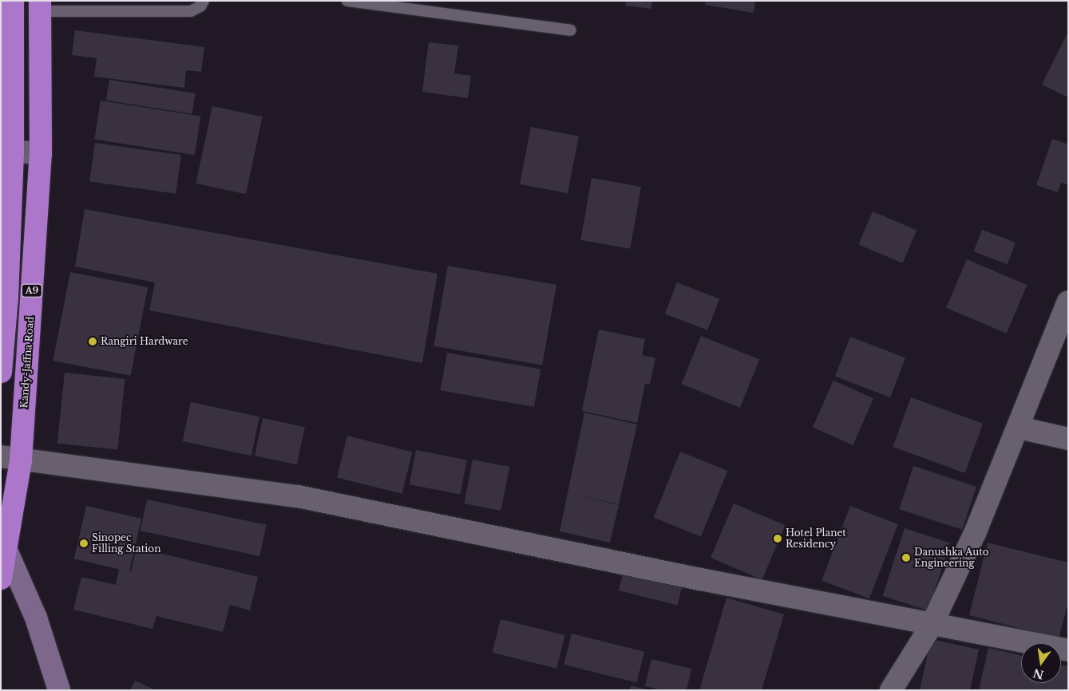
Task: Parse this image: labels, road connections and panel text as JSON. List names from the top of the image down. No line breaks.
{"streets":{"highway":["A9","Kandy-Jaffna Road"]},"places":["Rangiri Hardware","Hotel Planet Residency","Sinopec Filling Station","Danushka Auto Engineering"],"north":"bottom"}
